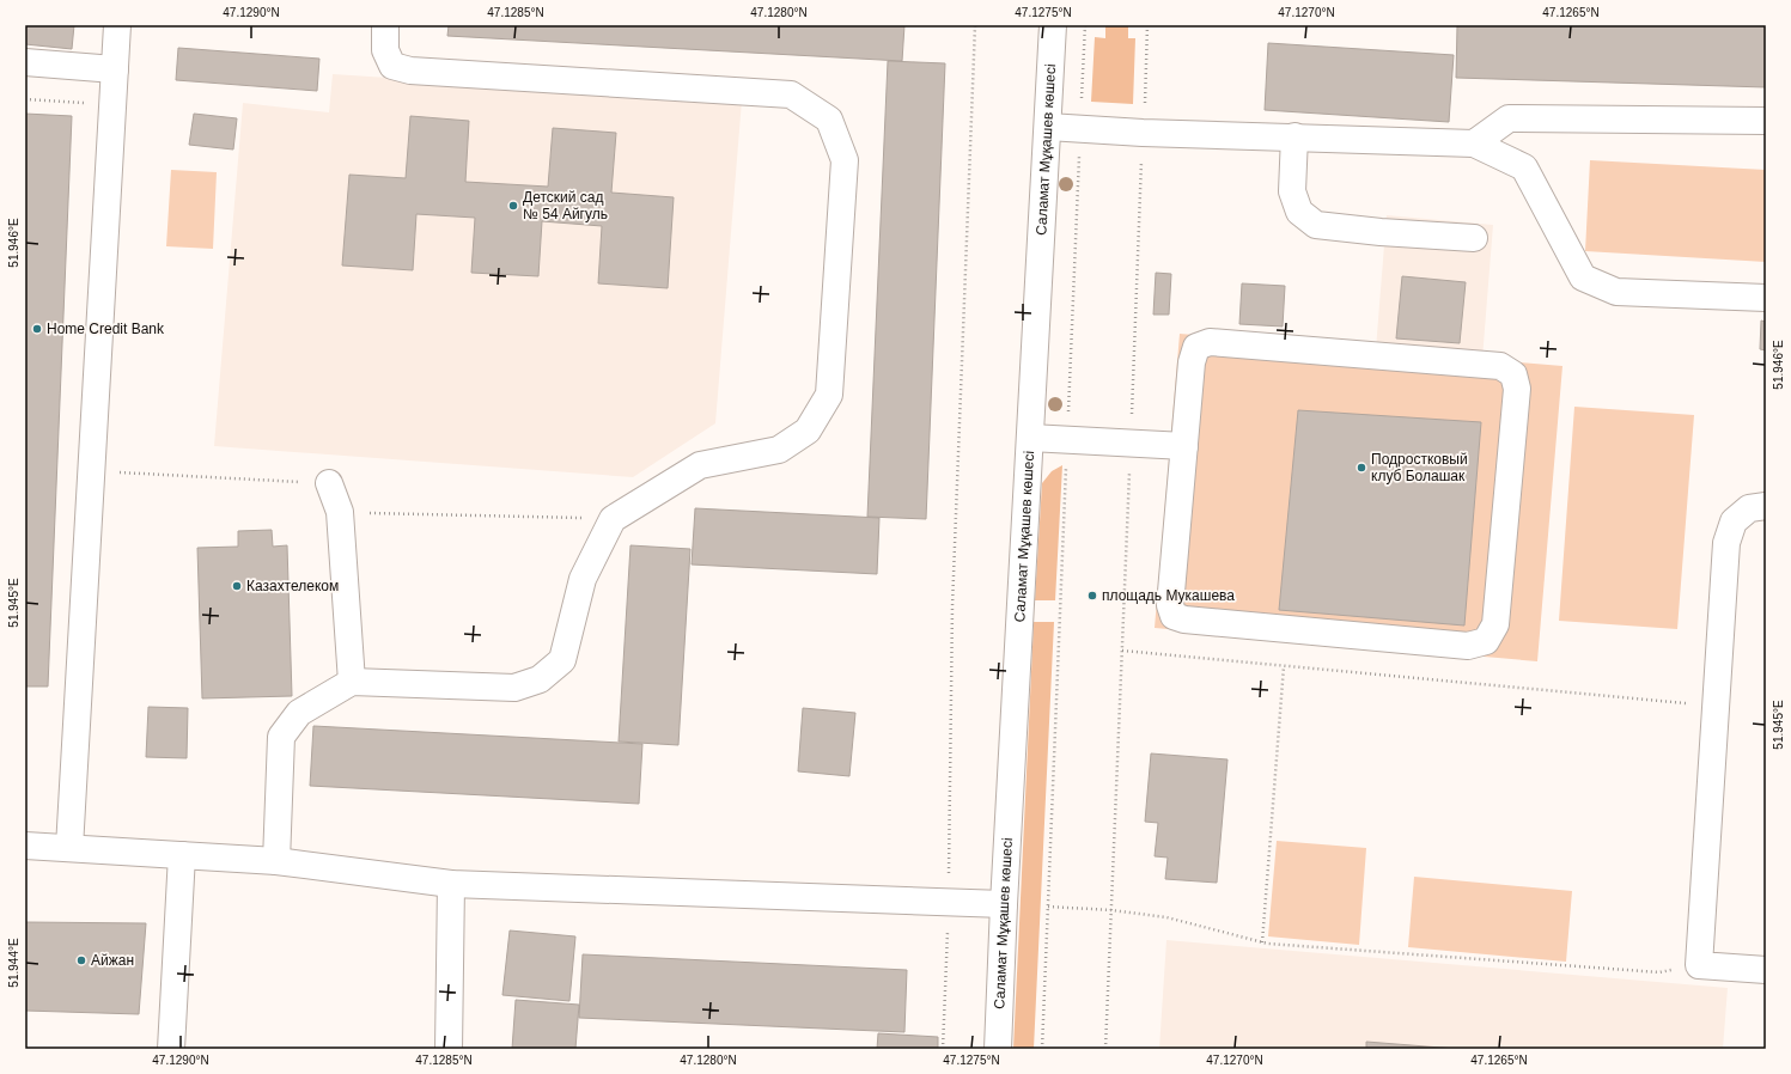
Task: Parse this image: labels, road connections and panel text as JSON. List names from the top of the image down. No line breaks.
{"streets":{"street":["Саламат Мұқашев көшесі"]},"places":["Детский сад № 54 Айгуль","Home Credit Bank","Подростковый клуб Болашак","Казахтелеком","площадь Мукашева","Айжан"],"coordinates":["47.1290°N","47.1285°N","47.1280°N","47.1275°N","47.1270°N","47.1265°N","51.946°E","51.945°E","51.944°E"]}
